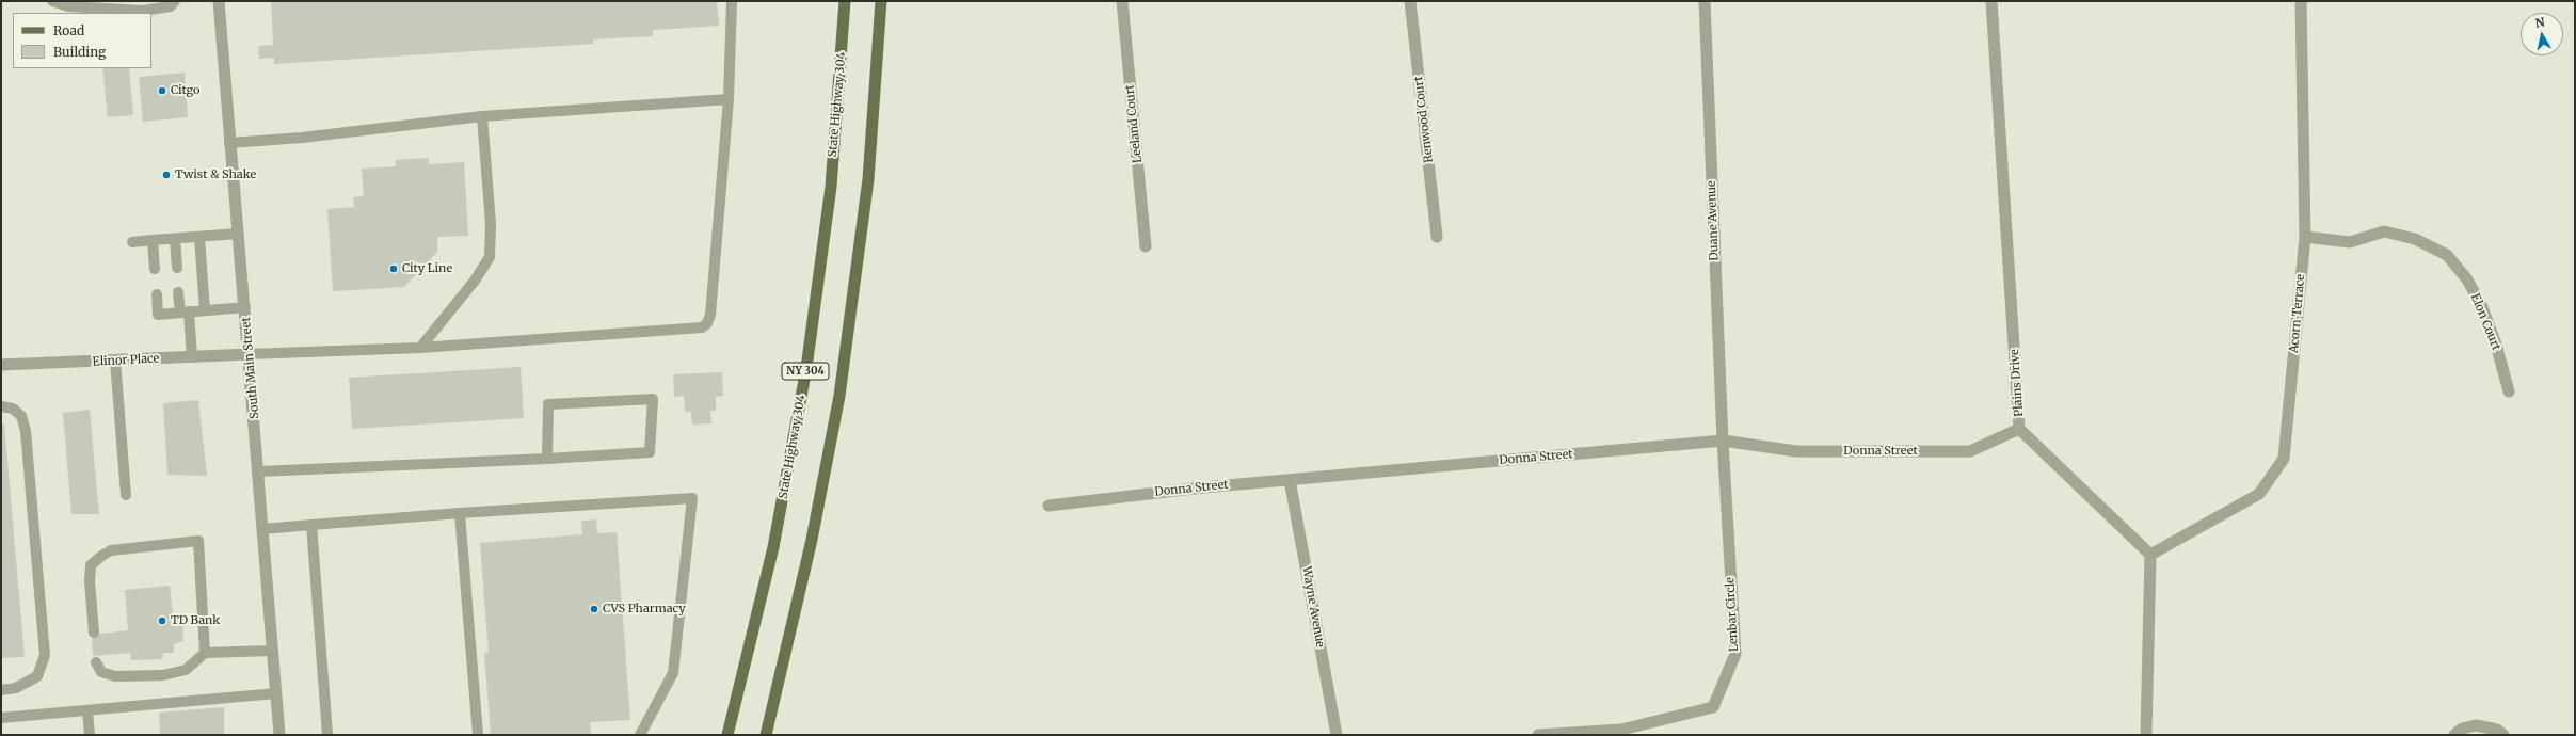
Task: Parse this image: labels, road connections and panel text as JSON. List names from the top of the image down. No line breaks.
{"streets":{"main road":["State Highway 304","NY 304"],"street":["Renwood Court","Leeland Court","Duane Avenue","Acorn Terrace","Elon Court","Elinor Place","South Main Street","Plains Drive","Donna Street","Wayne Avenue","Lenbar Circle"]},"crossings":[["Duane Avenue","Donna Street"],["Duane Avenue","Lenbar Circle"],["Acorn Terrace","Elon Court"],["Acorn Terrace","Plains Drive"],["Elinor Place","South Main Street"],["Plains Drive","Donna Street"],["Donna Street","Wayne Avenue"],["Donna Street","Lenbar Circle"]],"places":["Citgo","Twist & Shake","City Line","CVS Pharmacy","TD Bank"],"legend":["Road","Building"],"north":"top"}
